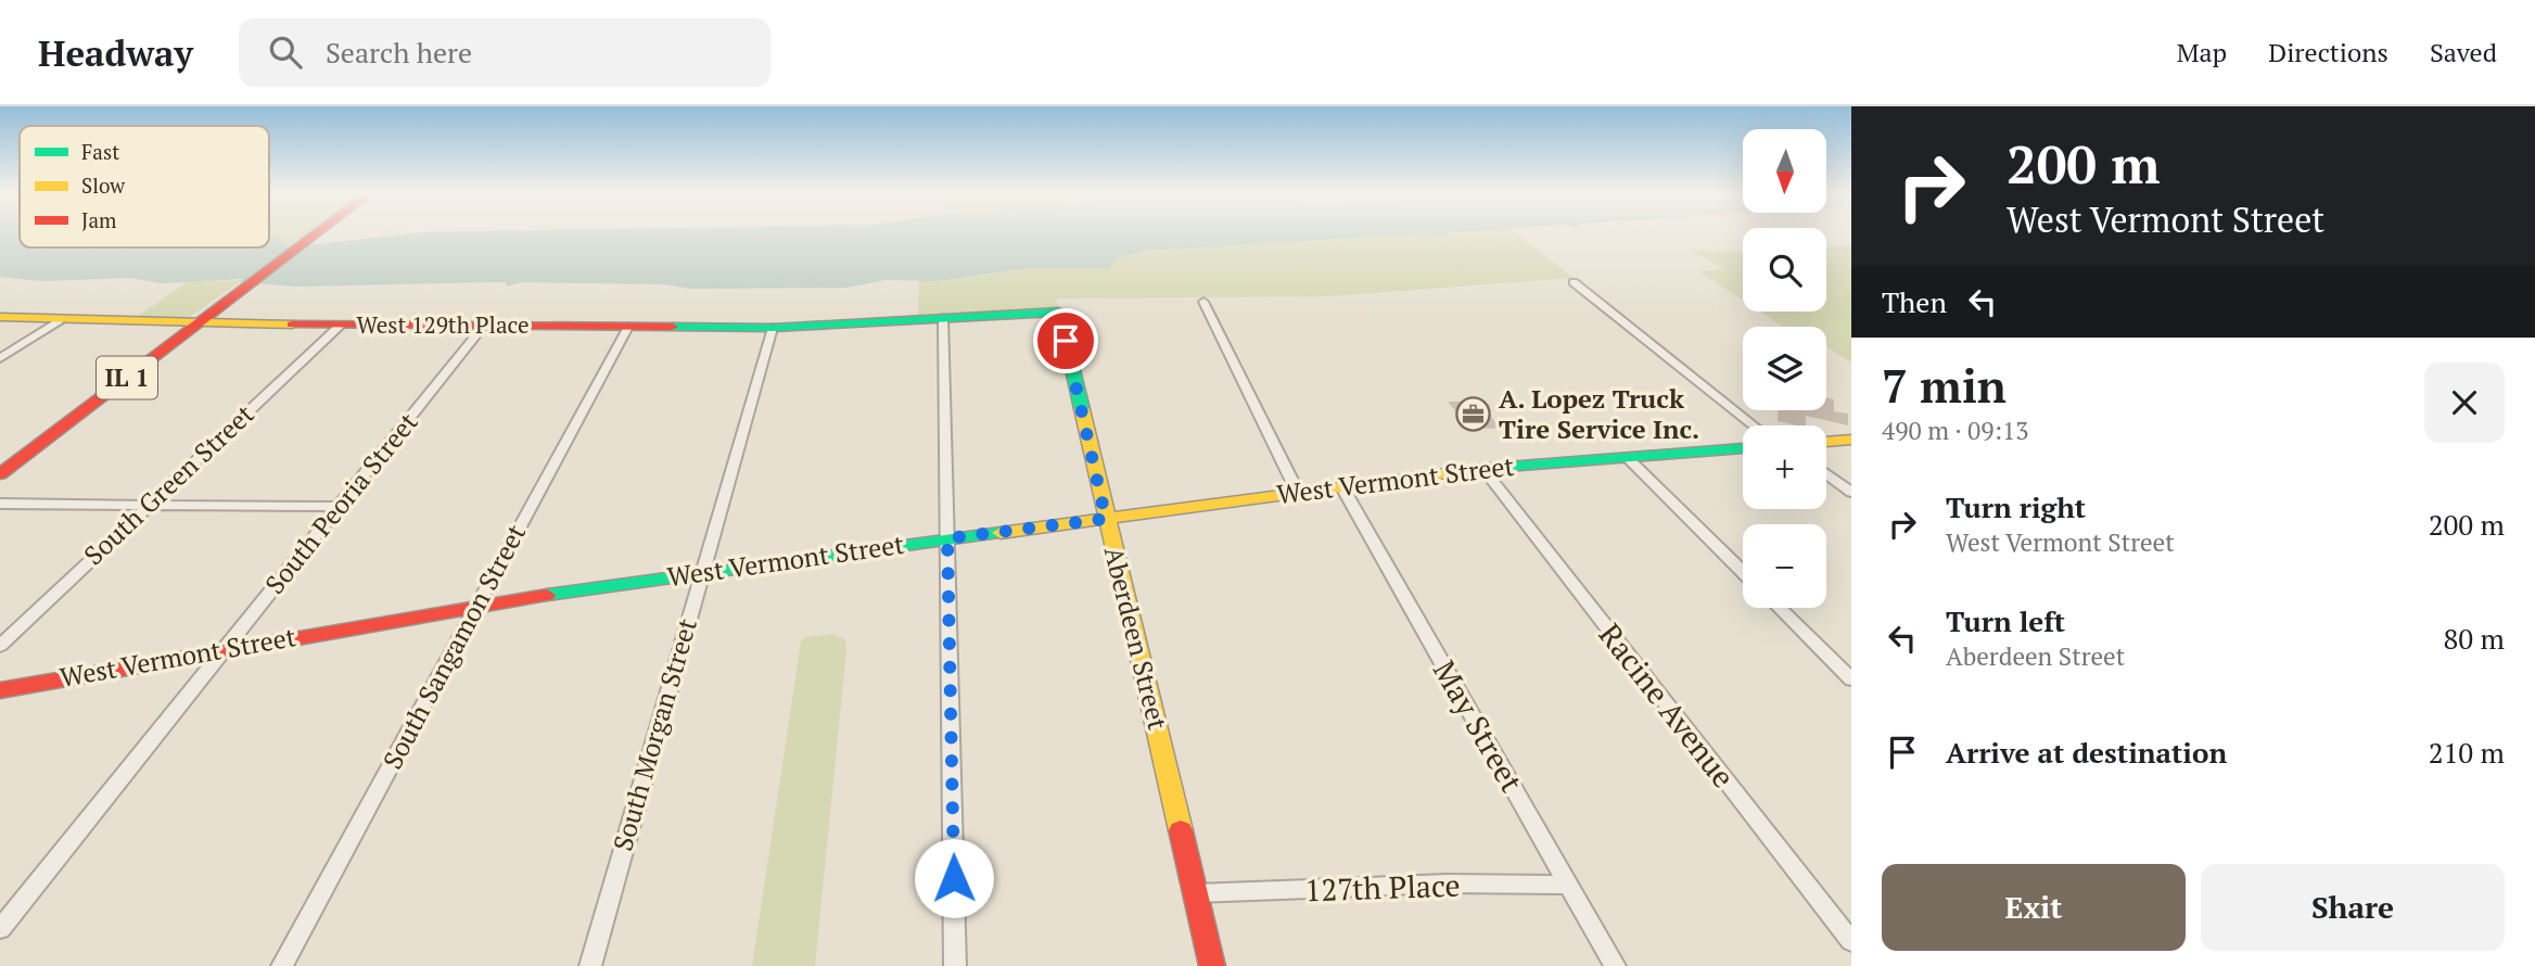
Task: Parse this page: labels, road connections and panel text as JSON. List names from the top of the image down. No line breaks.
{"streets":{"street":["West 129th Place","IL 1","West Vermont Street","South Green Street","South Peoria Street","Aberdeen Street","South Sangamon Street","Racine Avenue","May Street","South Morgan Street","127th Place"]},"crossings":[["West 129th Place","IL 1"],["West 129th Place","South Green Street"],["West 129th Place","South Peoria Street"],["West 129th Place","Aberdeen Street"],["West 129th Place","South Sangamon Street"],["West 129th Place","South Morgan Street"],["West Vermont Street","South Peoria Street"],["West Vermont Street","Aberdeen Street"],["West Vermont Street","South Sangamon Street"],["West Vermont Street","Racine Avenue"],["West Vermont Street","May Street"],["West Vermont Street","South Morgan Street"],["Aberdeen Street","127th Place"],["May Street","127th Place"]],"places":{"office":["A. Lopez Truck Tire Service Inc."]},"legend":["Fast","Slow","Jam"],"north":"bottom","page":{"header":"Headway","search":"Search here","nav":["Map","Directions","Saved"],"turn":["200 m","West Vermont Street"],"map_buttons":["+","−"],"then":"Then","heading":["7 min","490 m · 09:13"],"list":[{"name":"Turn right","note":"West Vermont Street","value":"200 m"},{"name":"Turn left","note":"Aberdeen Street","value":"80 m"},{"name":"Arrive at destination","value":"210 m"}],"buttons":["Exit","Share"]}}
